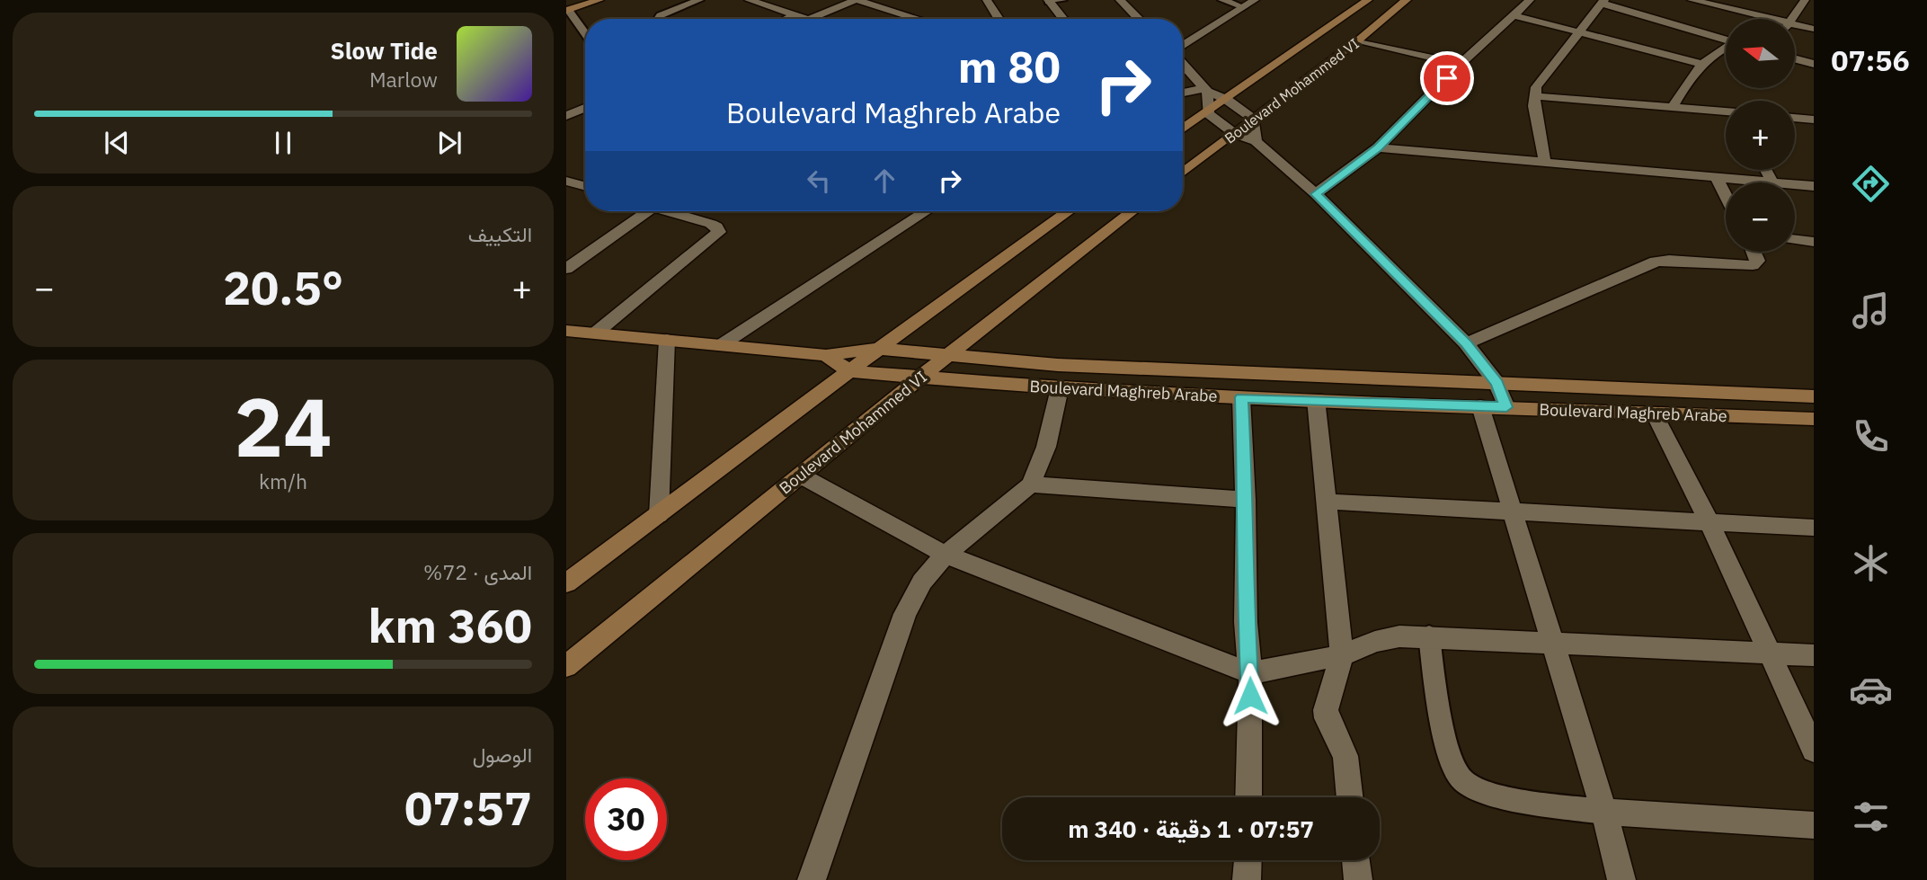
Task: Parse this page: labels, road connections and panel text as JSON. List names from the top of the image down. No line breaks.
{"streets":{"main road":["Boulevard Mohammed VI","Boulevard Maghreb Arabe"]},"crossings":[["Boulevard Mohammed VI","Boulevard Maghreb Arabe"]],"north":"left","page":{"tabs":"07:56","map_buttons":["+","−"],"turn":["80 m","Boulevard Maghreb Arabe"],"song":["Slow Tide","Marlow"],"tile":["التكييف",["24","km/h"],["المدى · 72%","360 km"],["الوصول","07:57"]],"heat":["−","20.5°","+"],"limit":"30","trip":"07:57 · 1 دقيقة · 340 m"}}
